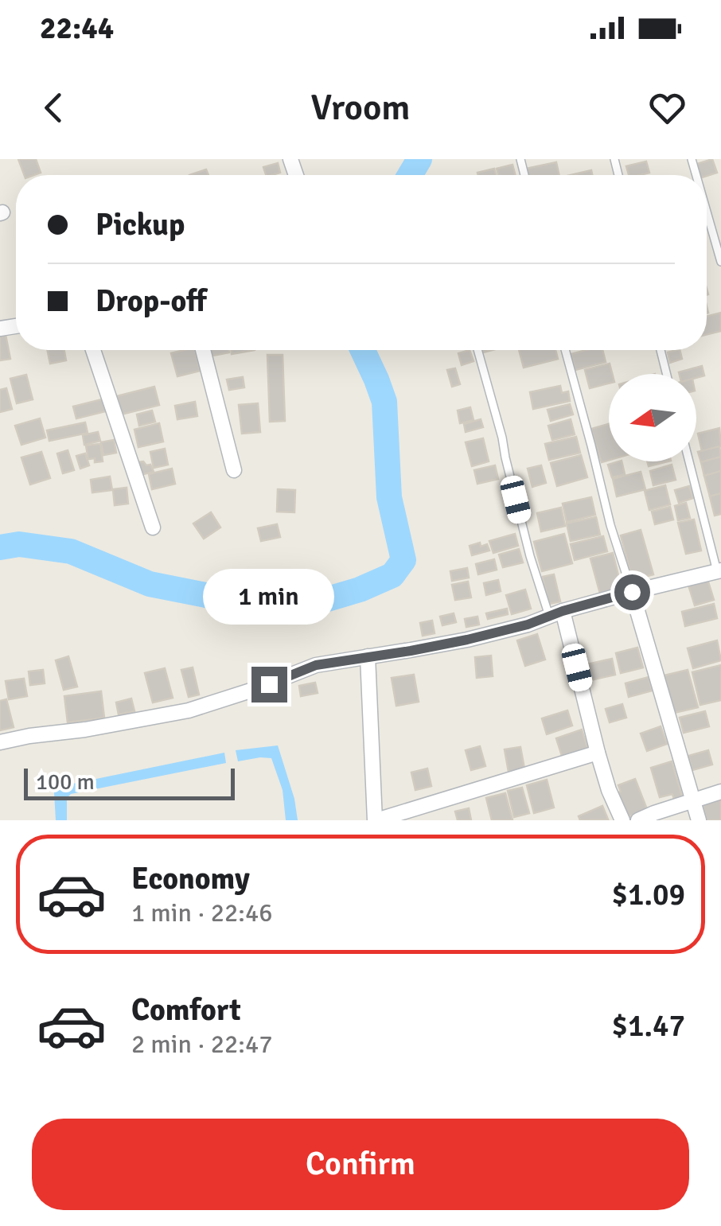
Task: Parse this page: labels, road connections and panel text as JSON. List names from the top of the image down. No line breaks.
{"scale_bar":"100 m","north":"left","page":{"status":"22:44","header":"Vroom","banner":["Pickup","Drop-off"],"bubble":"1 min","scale":"100 m","list":[{"name":"Economy","note":"1 min · 22:46","value":"$1.09"},{"name":"Comfort","note":"2 min · 22:47","value":"$1.47"}],"buttons":"Confirm"}}
